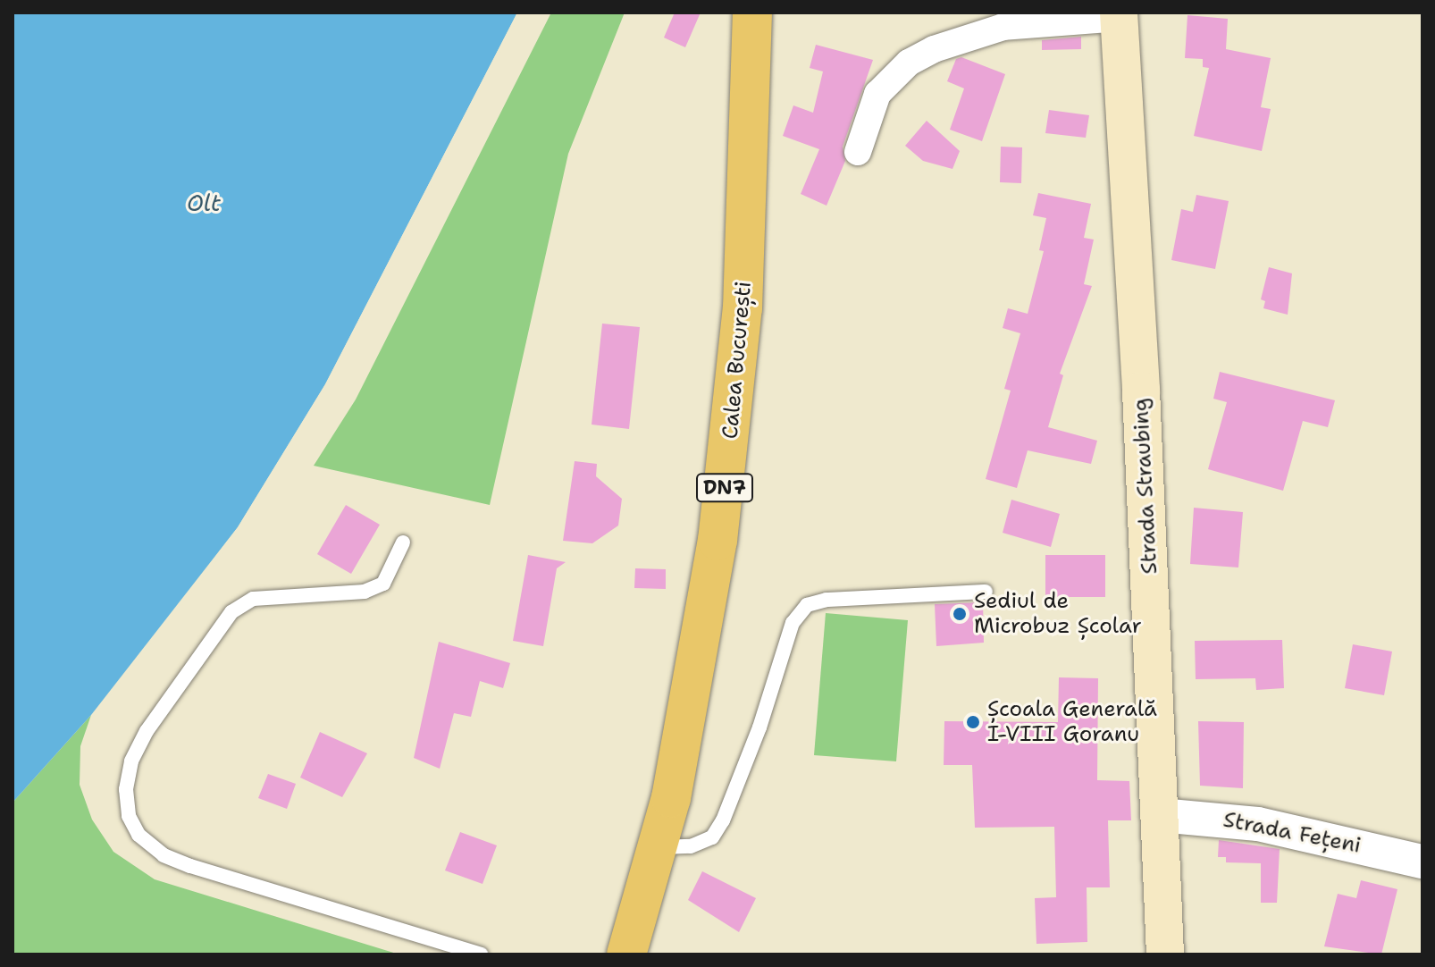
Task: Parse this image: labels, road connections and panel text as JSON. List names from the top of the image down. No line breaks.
{"streets":{"highway":["Calea București","DN7"],"main road":["Strada Straubing"],"street":["Strada Fețeni"]},"crossings":[["Strada Straubing","Strada Fețeni"]],"water":["Olt"],"places":["Sediul de Microbuz Școlar","Școala Generală I-VIII Goranu"]}
